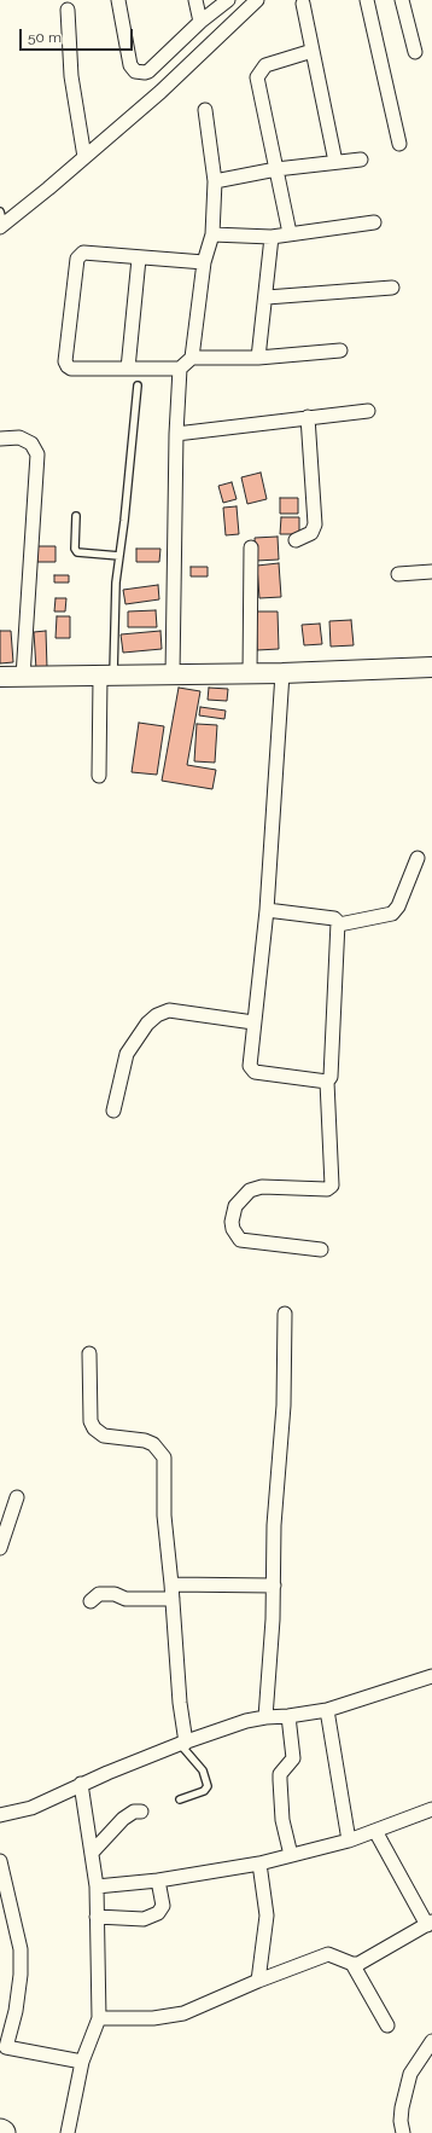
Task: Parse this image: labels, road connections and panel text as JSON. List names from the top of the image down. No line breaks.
{"scale_bar":"50 m"}
